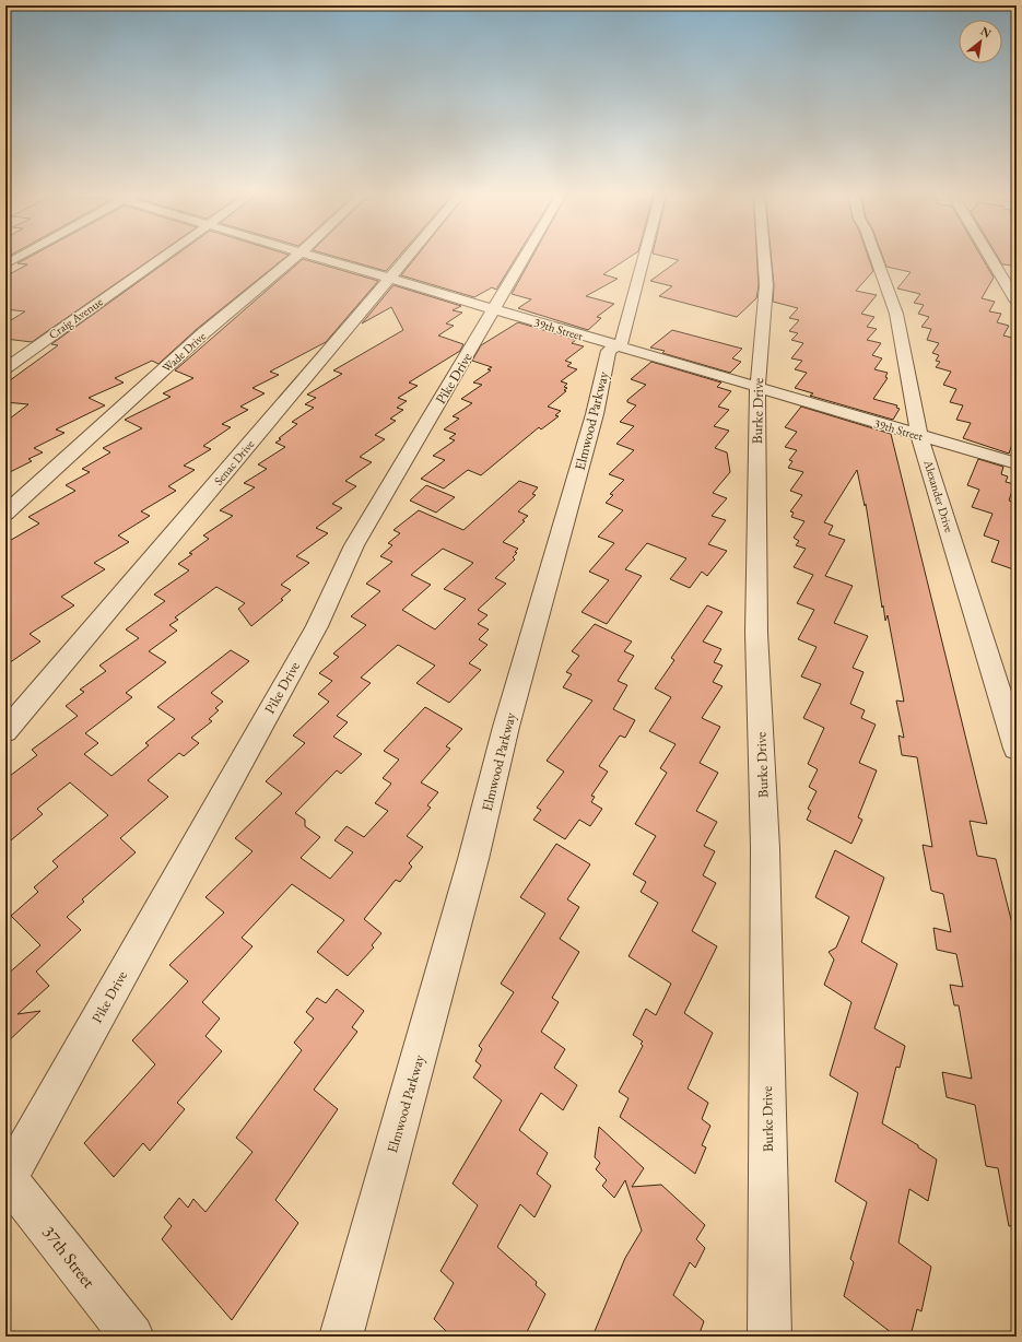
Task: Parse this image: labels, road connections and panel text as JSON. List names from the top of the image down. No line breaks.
{"streets":{"street":["Craig Avenue","39th Street","Wade Drive","Pike Drive","Burke Drive","Elmwood Parkway","Senac Drive","Alexander Drive","37th Street"]},"crossings":[["39th Street","Pike Drive"],["39th Street","Burke Drive"],["39th Street","Elmwood Parkway"],["39th Street","Senac Drive"],["39th Street","Alexander Drive"],["Pike Drive","37th Street"]],"north":"top right"}
